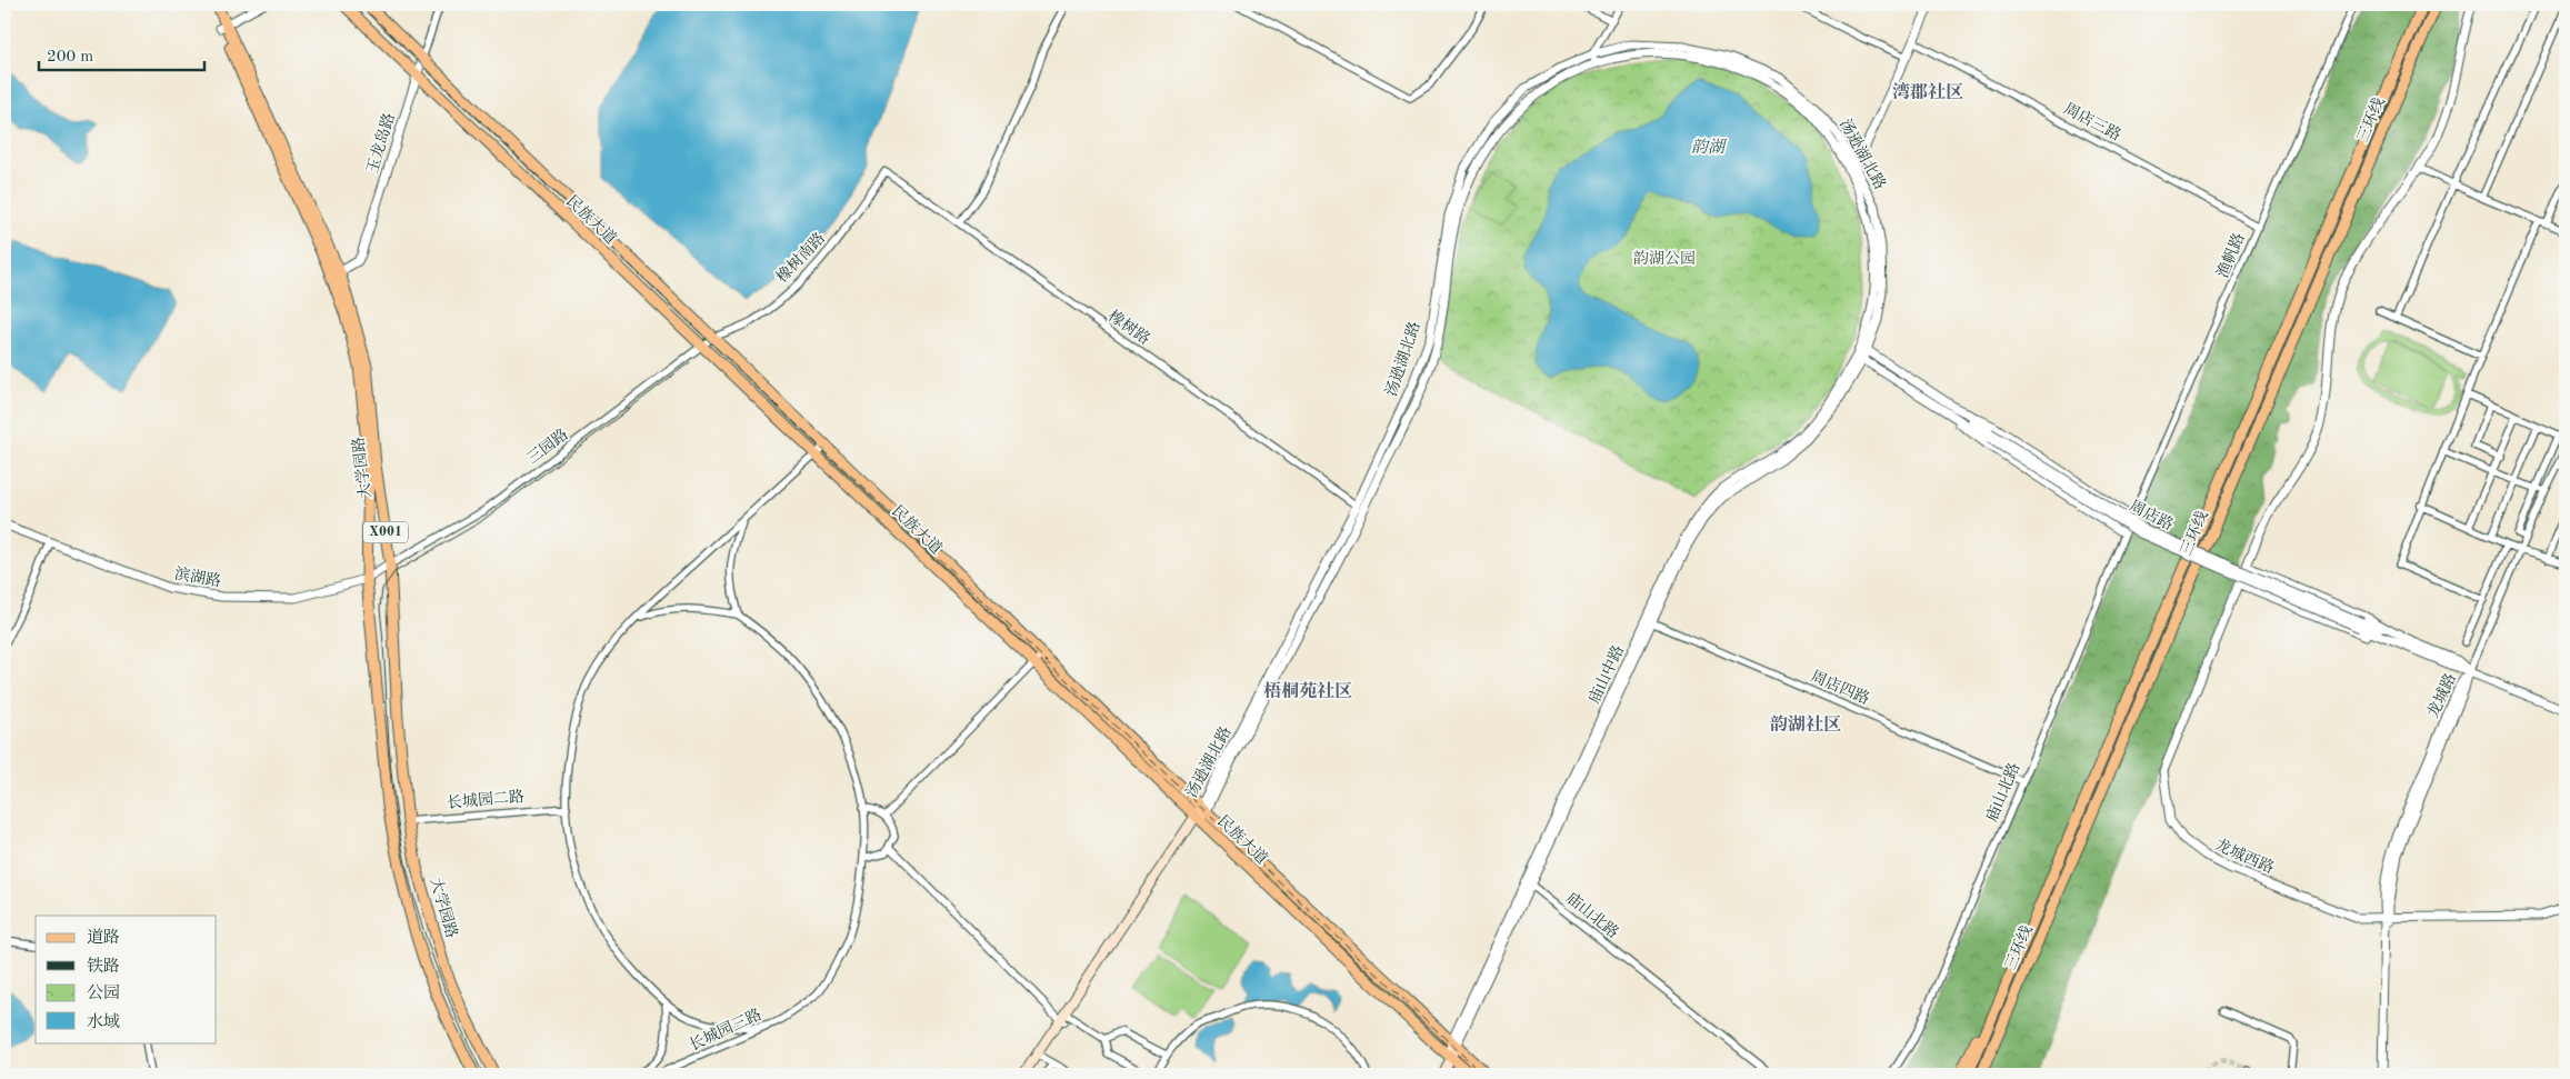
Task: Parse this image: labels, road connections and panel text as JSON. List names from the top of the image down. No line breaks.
{"streets":{"main road":["三环线","汤逊湖北路","民族大道","大学园路","X001"],"street":["周店三路","玉龙岛路","渔帆路","橡树南路","橡树路","三园路","周店路","滨湖路","庙山中路","周店四路","龙城路","庙山北路","长城园二路","龙城西路","长城园三路"]},"crossings":[["周店三路","渔帆路"],["玉龙岛路","民族大道"],["玉龙岛路","大学园路"],["汤逊湖北路","民族大道"],["汤逊湖北路","橡树路"],["汤逊湖北路","周店路"],["汤逊湖北路","庙山中路"],["民族大道","橡树南路"],["民族大道","三园路"],["民族大道","庙山中路"],["渔帆路","庙山北路"],["橡树南路","橡树路"],["橡树南路","三园路"],["三园路","大学园路"],["三园路","滨湖路"],["大学园路","滨湖路"],["大学园路","长城园二路"],["周店路","庙山中路"],["周店路","龙城路"],["庙山中路","周店四路"],["庙山中路","庙山北路"],["周店四路","庙山北路"],["龙城路","龙城西路"]],"districts":["湾郡社区","梧桐苑社区","韵湖社区"],"water":["韵湖"],"parks":["韵湖公园"],"legend":["道路","铁路","公园","水域"],"scale_bar":"200 m"}
